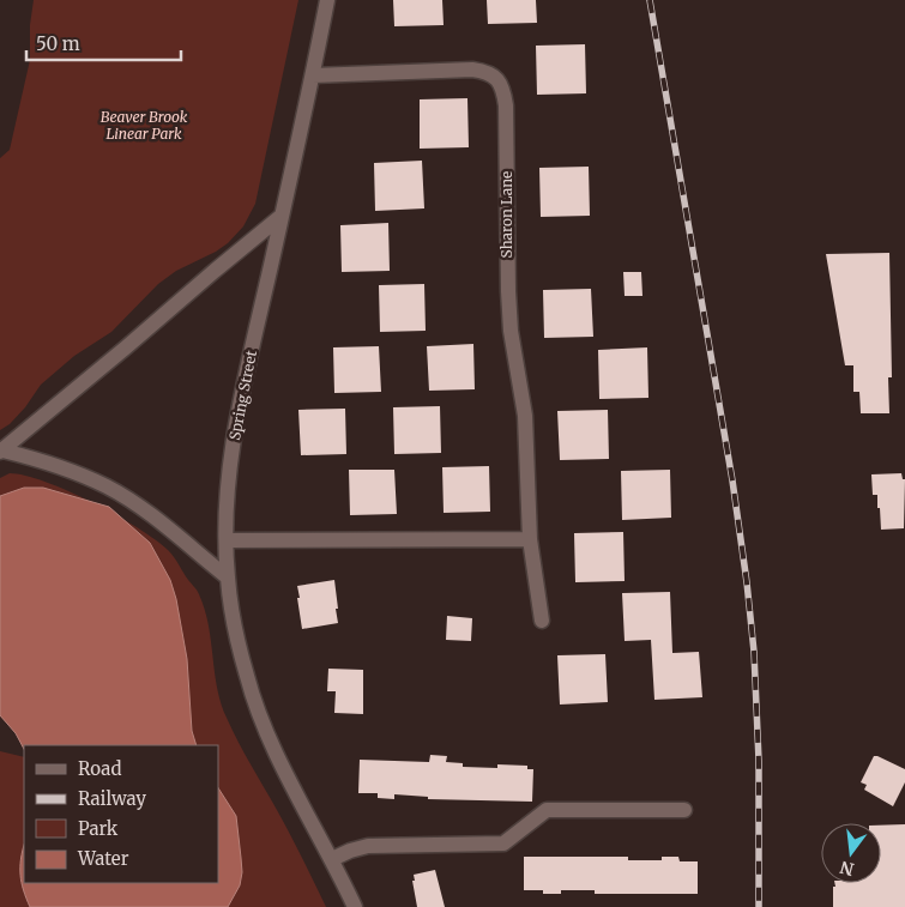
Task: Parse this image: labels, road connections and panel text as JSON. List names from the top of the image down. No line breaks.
{"streets":{"street":["Sharon Lane","Spring Street"]},"crossings":[["Sharon Lane","Spring Street"]],"parks":["Beaver Brook Linear Park"],"legend":["Road","Railway","Park","Water"],"scale_bar":"50 m","north":"bottom"}
